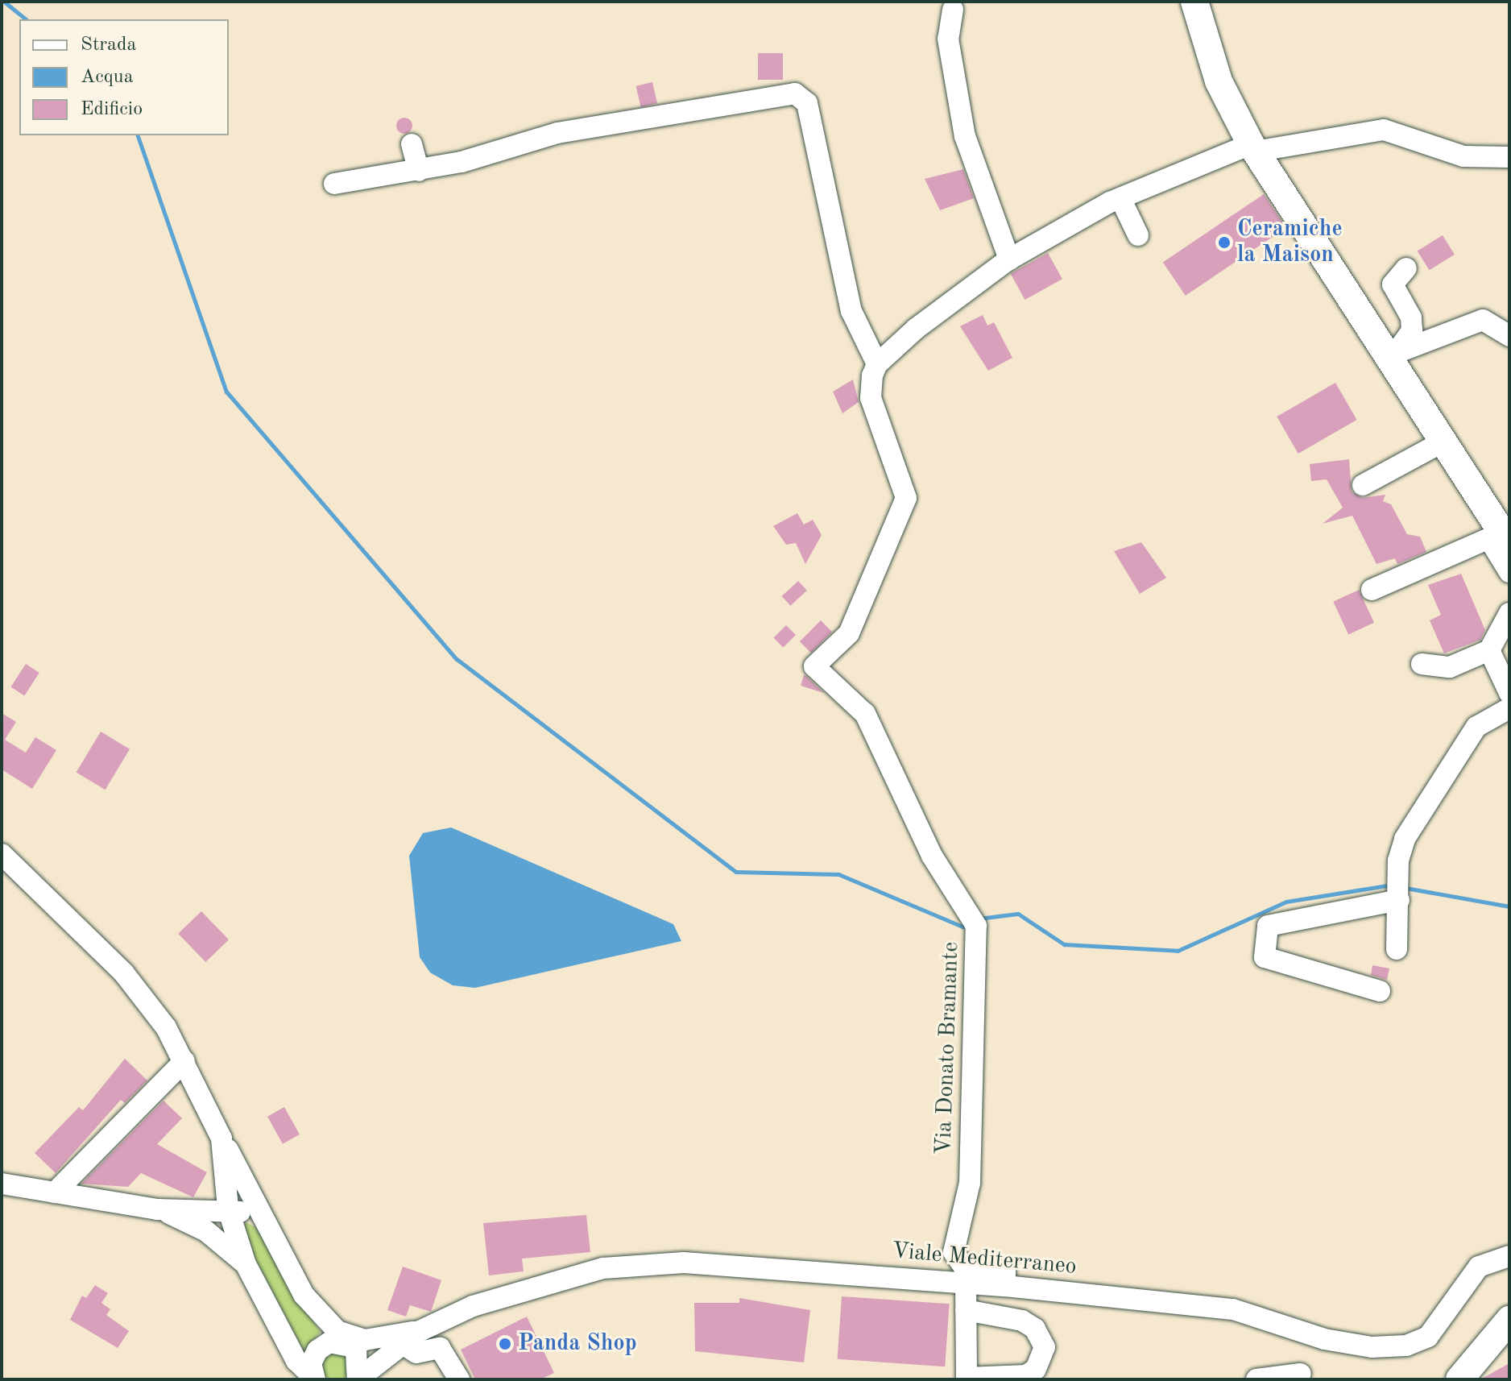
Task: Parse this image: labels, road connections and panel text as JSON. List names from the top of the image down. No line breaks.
{"streets":{"street":["Via Donato Bramante","Viale Mediterraneo"]},"crossings":[["Via Donato Bramante","Viale Mediterraneo"]],"places":["Ceramiche la Maison","Panda Shop"],"legend":["Strada","Acqua","Edificio"]}
